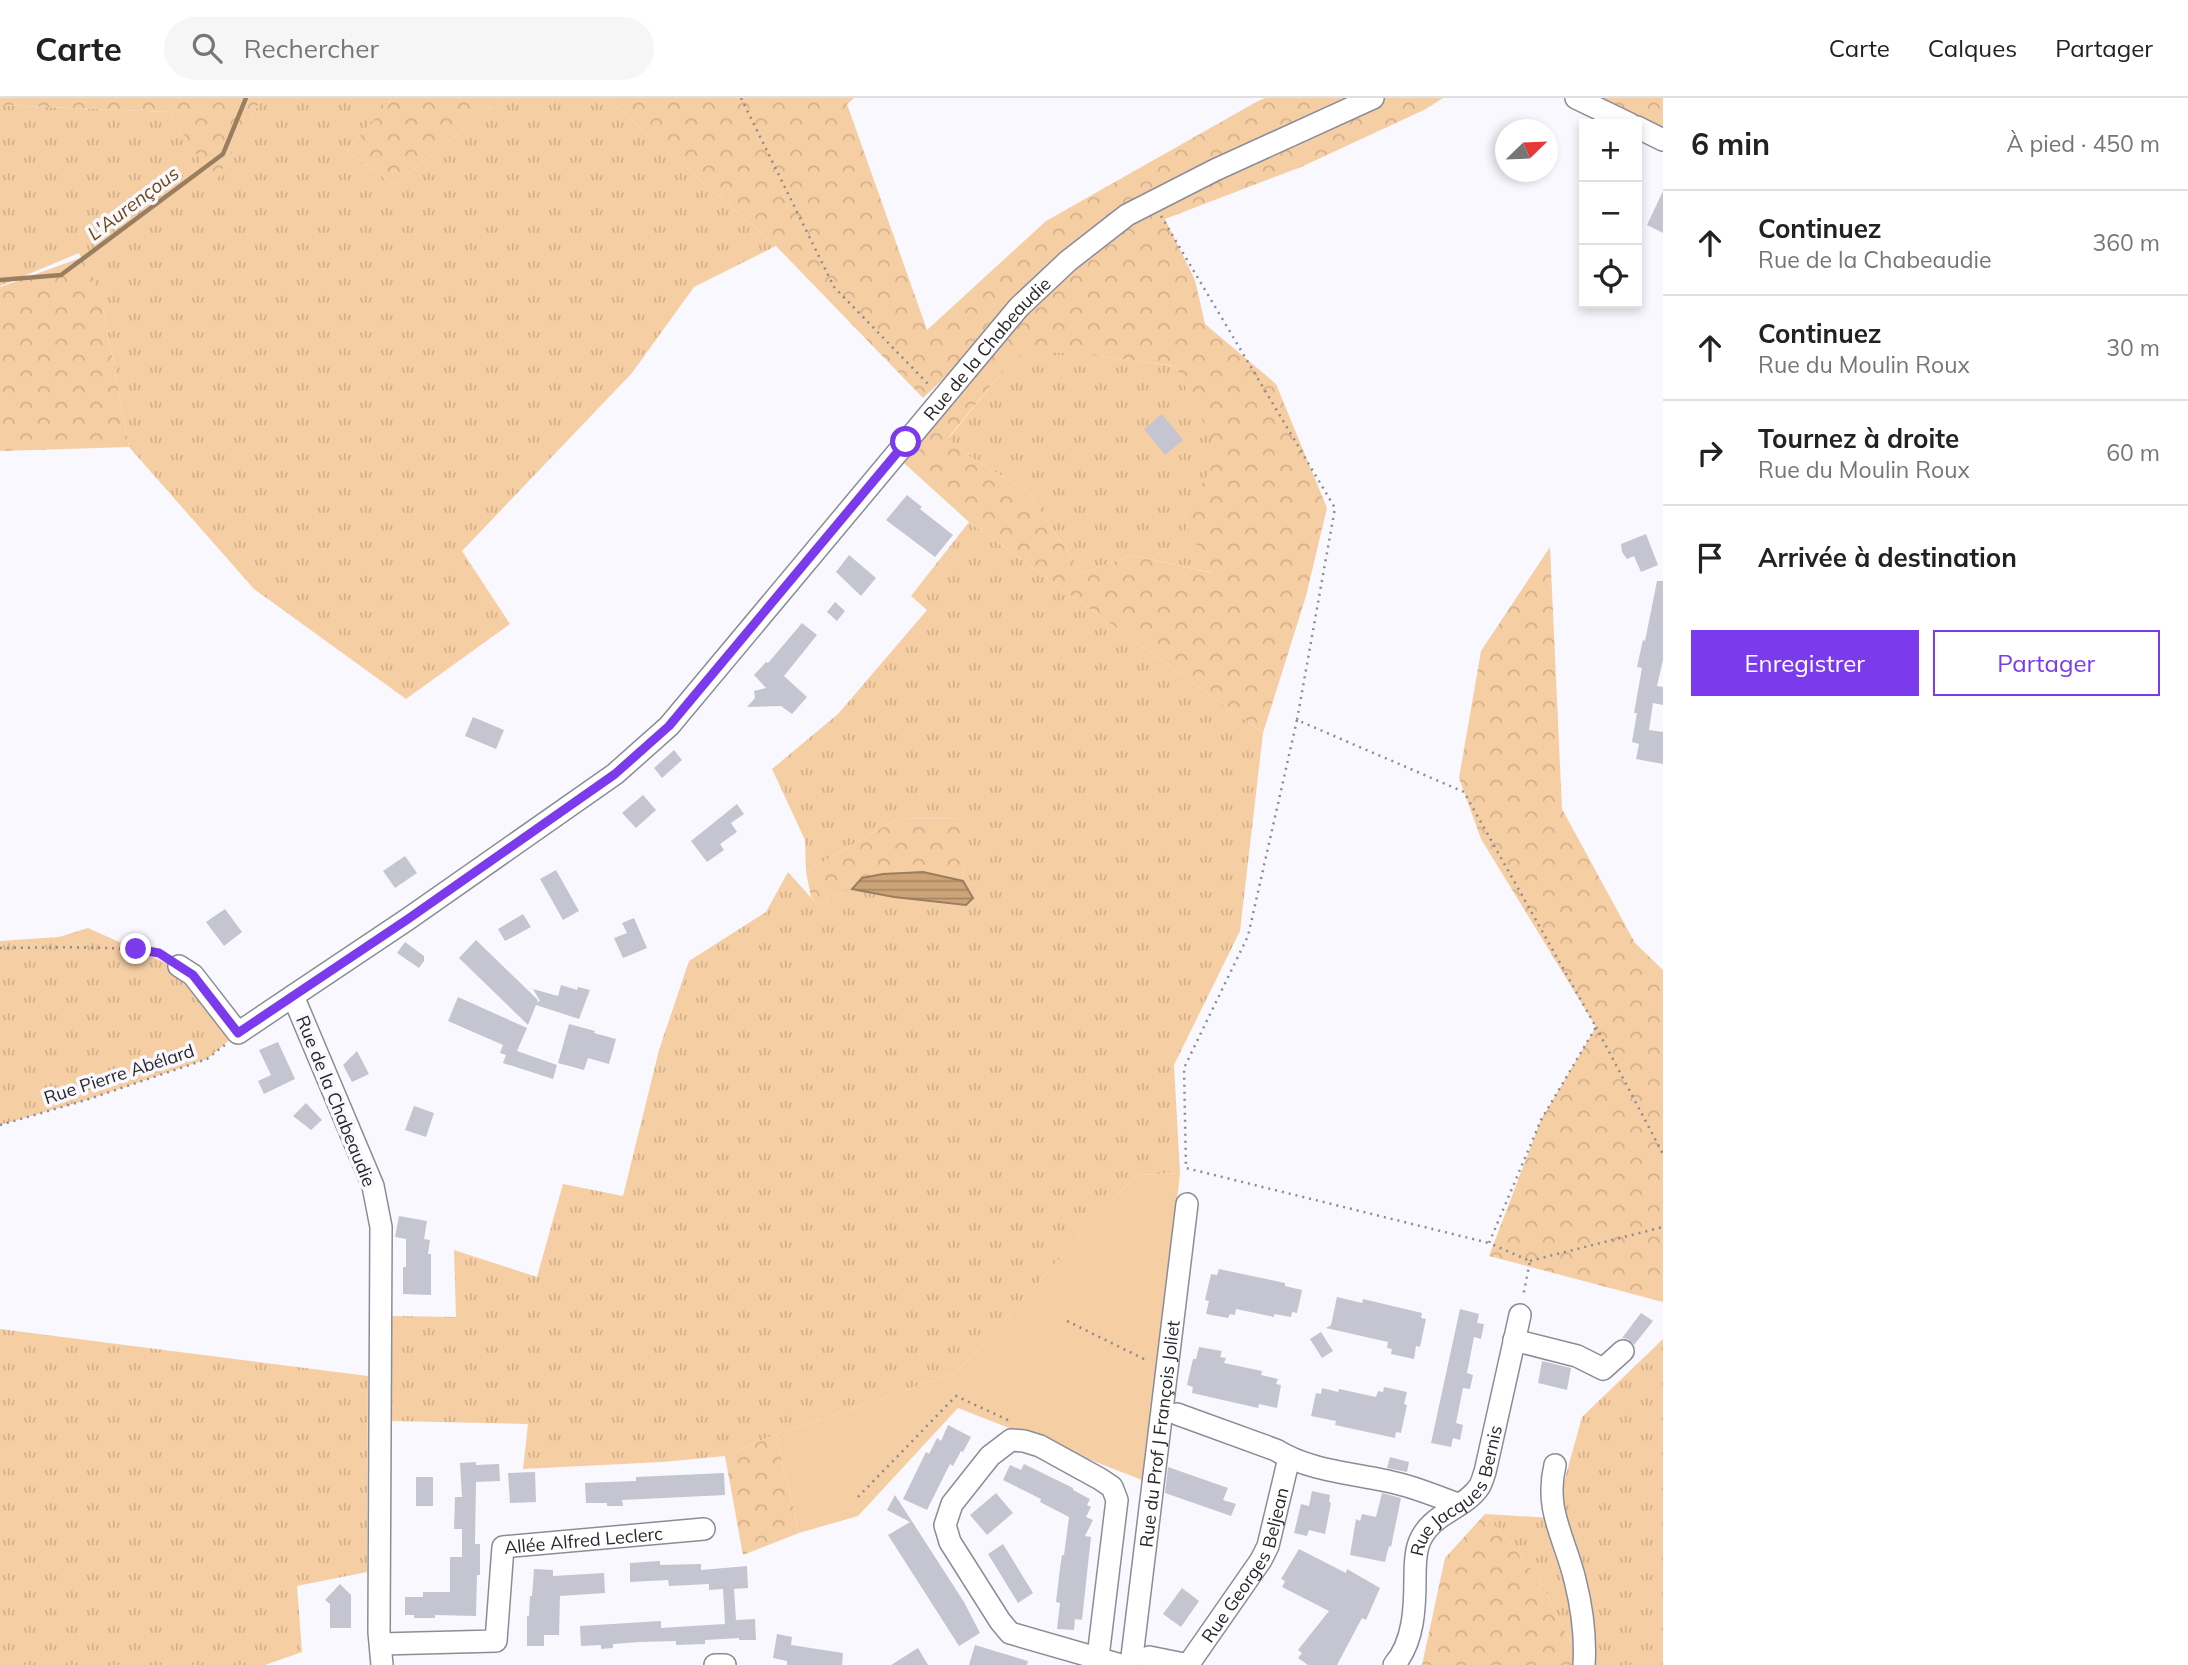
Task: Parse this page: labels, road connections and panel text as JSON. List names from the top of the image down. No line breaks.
{"streets":{"street":["Rue de la Chabeaudie","Rue du Prof J François Joliet","Rue Jacques Bernis","Allée Alfred Leclerc","Rue Georges Beljean"],"path":["Rue Pierre Abélard"]},"crossings":[["Rue de la Chabeaudie","Allée Alfred Leclerc"],["Rue du Prof J François Joliet","Rue Georges Beljean"]],"water":["L'Aurençous"],"north":"top right","page":{"header":"Carte","search":"Rechercher","nav":["Carte","Calques","Partager"],"heading":["6 min","À pied · 450 m"],"map_buttons":["+","−"],"list":[["Continuez","Rue de la Chabeaudie","360 m"],["Continuez","Rue du Moulin Roux","30 m"],["Tournez à droite","Rue du Moulin Roux","60 m"],"Arrivée à destination"],"buttons":["Enregistrer","Partager"]}}
